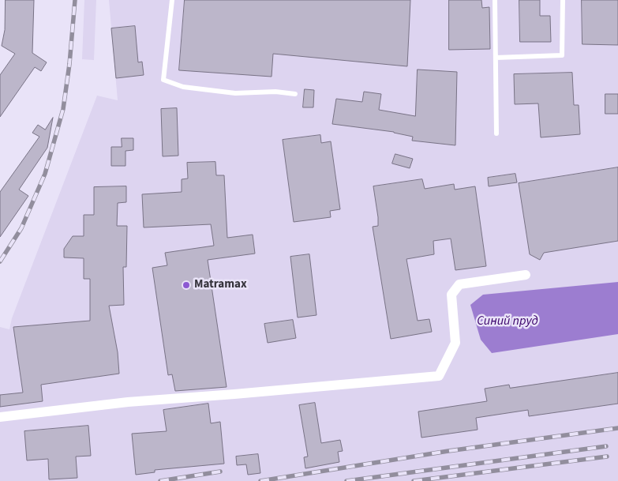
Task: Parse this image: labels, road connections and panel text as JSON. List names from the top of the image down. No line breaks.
{"water":["Синий пруд"],"places":["Matramax"]}
